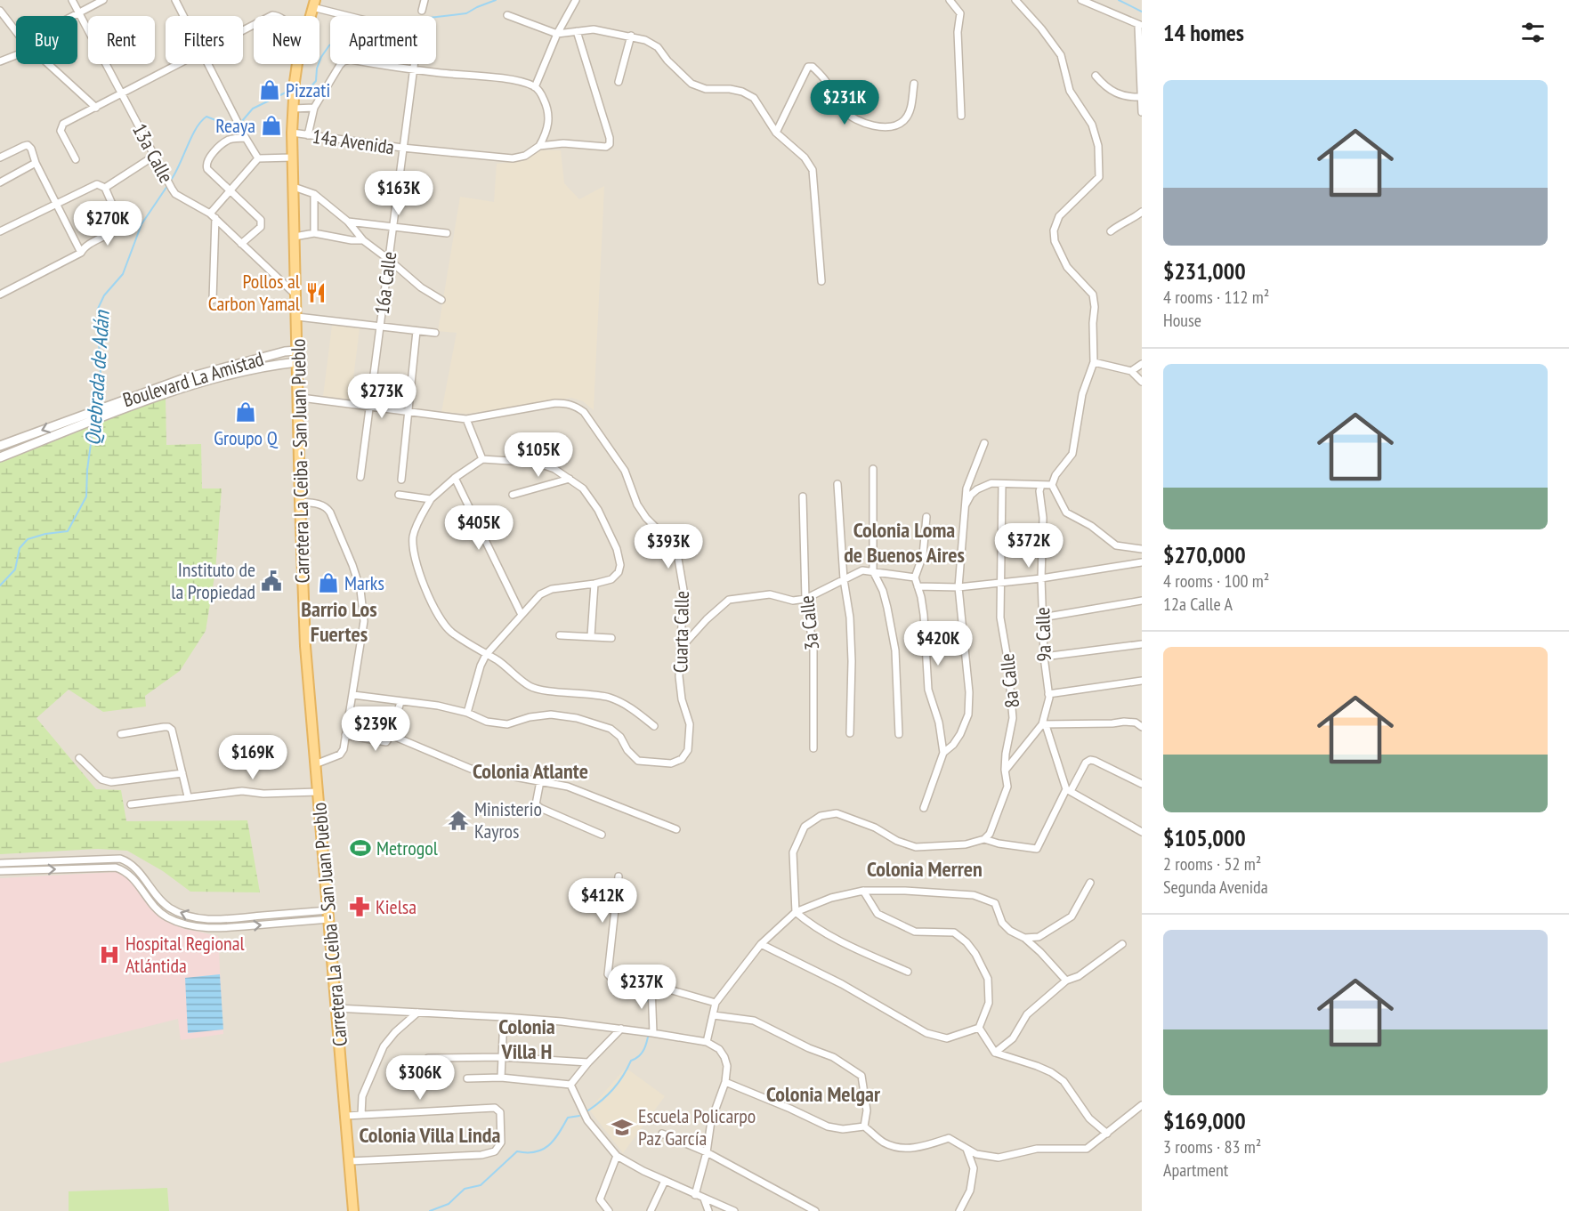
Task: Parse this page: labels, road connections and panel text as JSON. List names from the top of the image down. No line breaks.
{"streets":{"main road":["Carretera La Ceiba - San Juan Pueblo"],"street":["14a Avenida","13a Calle","16a Calle","Boulevard La Amistad","3a Calle","Cuarta Calle","9a Calle","8a Calle"]},"crossings":[["14a Avenida","16a Calle"],["14a Avenida","Carretera La Ceiba - San Juan Pueblo"],["13a Calle","Carretera La Ceiba - San Juan Pueblo"],["Boulevard La Amistad","Carretera La Ceiba - San Juan Pueblo"],["9a Calle","8a Calle"]],"districts":["Colonia Loma de Buenos Aires","Barrio Los Fuertes","Colonia Atlante","Colonia Merren","Colonia Villa H","Colonia Melgar","Colonia Villa Linda"],"water":["Quebrada de Adán"],"places":{"shop":["Pizzati","Reaya","Groupo Q","Marks"],"restaurant":["Pollos al Carbon Yamal"],"public building":["Instituto de la Propiedad"],"temple":["Ministerio Kayros"],"sports":["Metrogol"],"pharmacy":["Kielsa"],"hospital":["Hospital Regional Atlántida"],"school or university":["Escuela Policarpo Paz García"]},"page":{"heading":"14 homes","chip":["Buy","Rent","Filters","New","Apartment"],"list":[{"name":"$231,000","note":"4 rooms · 112 m² · House"},{"name":"$270,000","note":"4 rooms · 100 m² · 12a Calle A"},{"name":"$105,000","note":"2 rooms · 52 m² · Segunda Avenida"},{"name":"$169,000","note":"3 rooms · 83 m² · Apartment"}],"price":["$231K","$163K","$270K","$273K","$105K","$405K","$372K","$393K","$420K","$239K","$169K","$412K","$237K","$306K"]}}
